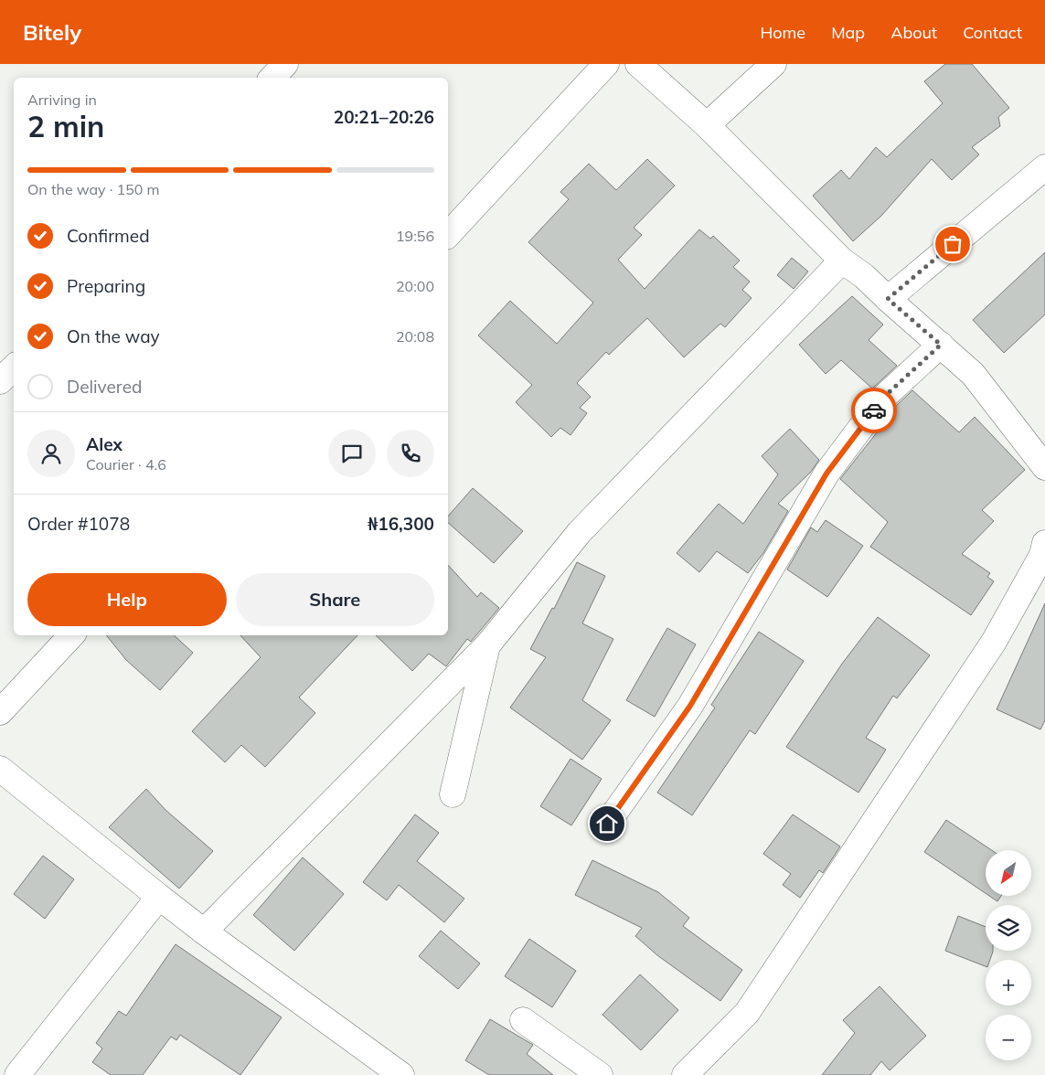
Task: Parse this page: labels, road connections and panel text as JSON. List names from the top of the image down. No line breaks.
{"north":"bottom left","page":{"header":"Bitely","nav":["Home","Map","About","Contact"],"heading":["2 min","Arriving in","20:21–20:26"],"panel":["Alex","Courier · 4.6","Order #1078","₦16,300"],"bar":"On the way · 150 m","list":[["Confirmed","19:56"],["Preparing","20:00"],["On the way","20:08"],"Delivered"],"buttons":["Help","Share"],"map_buttons":["+","−"]}}
